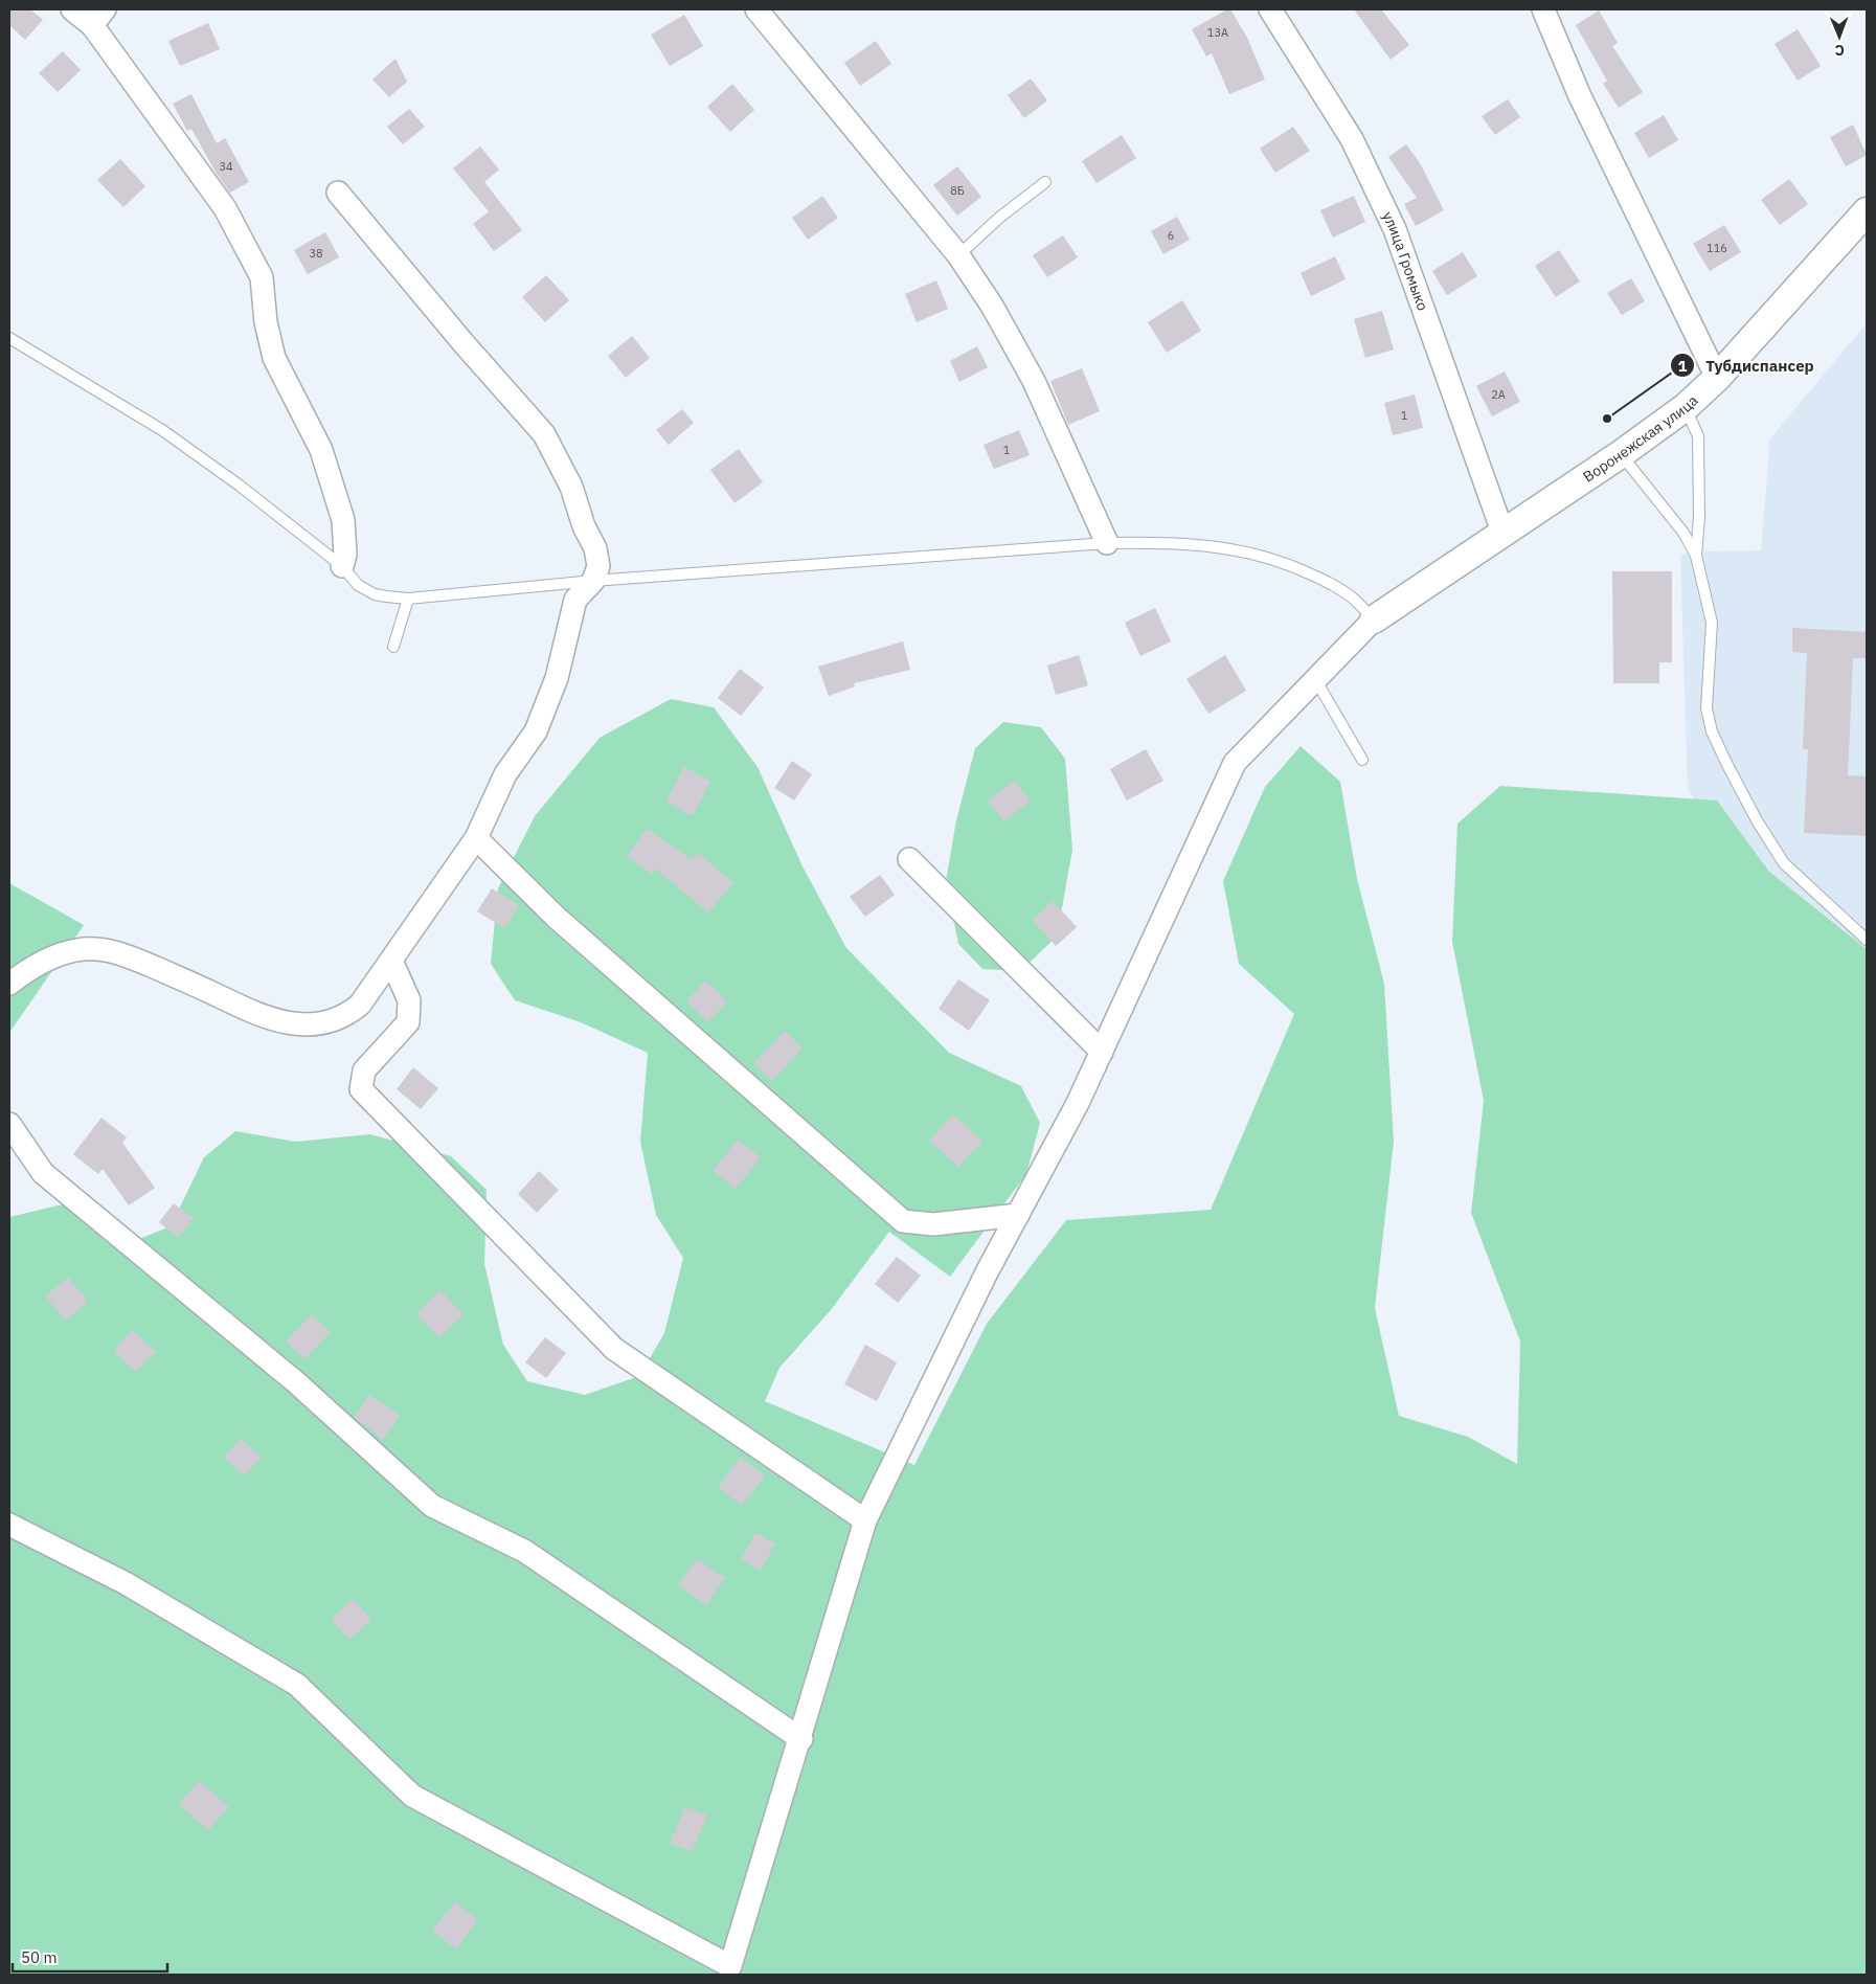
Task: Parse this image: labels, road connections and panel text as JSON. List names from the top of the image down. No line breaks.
{"streets":{"street":["улица Громыко","Воронежская улица"]},"crossings":[["улица Громыко","Воронежская улица"]],"places":["Тубдиспансер"],"house_numbers":["13А","34","8Б","6","116","38","2А","1","1"],"scale_bar":"50 m","north":"bottom"}
